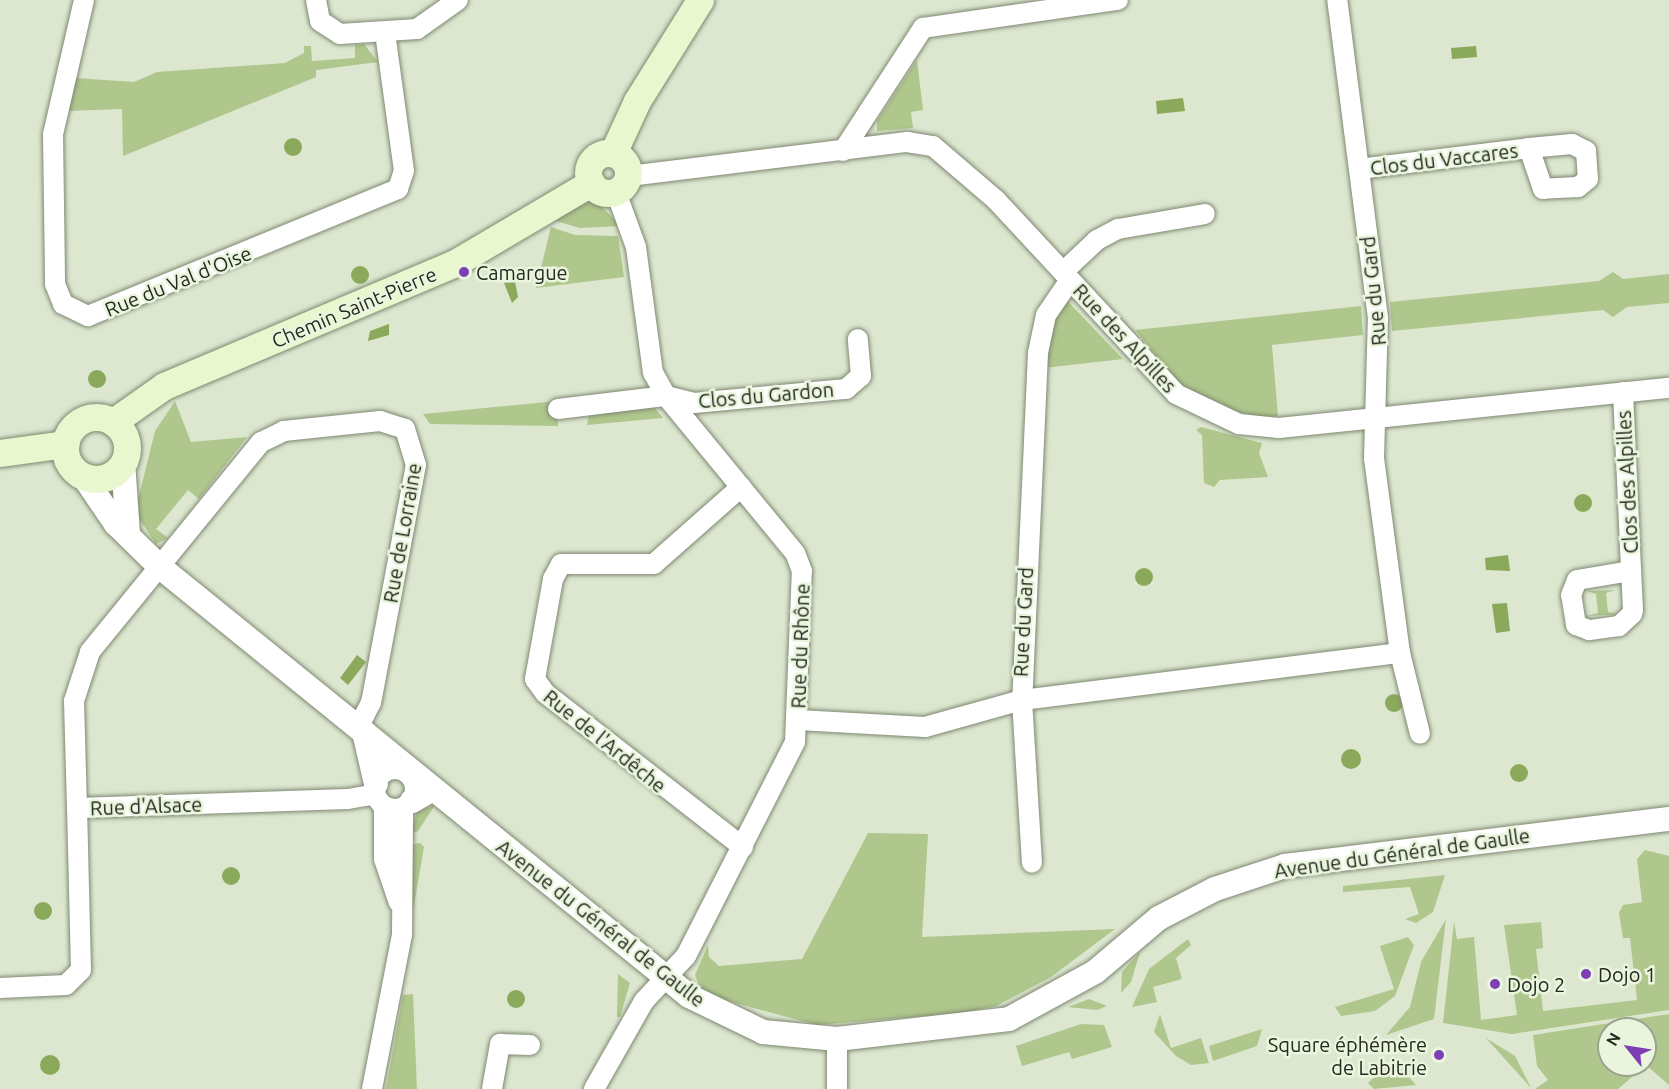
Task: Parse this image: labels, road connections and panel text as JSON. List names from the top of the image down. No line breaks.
{"streets":{"main road":["Chemin Saint-Pierre"],"street":["Clos du Vaccares","Rue du Val d'Oise","Rue du Gard","Rue des Alpilles","Clos du Gardon","Clos des Alpilles","Rue de Lorraine","Rue du Rhône","Rue de l'Ardêche","Rue d'Alsace","Avenue du Général de Gaulle"]},"crossings":[["Clos du Vaccares","Rue du Gard"],["Rue du Gard","Rue des Alpilles"],["Chemin Saint-Pierre","Rue des Alpilles"],["Chemin Saint-Pierre","Rue du Rhône"],["Chemin Saint-Pierre","Avenue du Général de Gaulle"],["Rue des Alpilles","Clos des Alpilles"],["Rue des Alpilles","Rue du Rhône"],["Clos du Gardon","Rue du Rhône"],["Rue de Lorraine","Rue d'Alsace"],["Rue de Lorraine","Avenue du Général de Gaulle"],["Rue du Rhône","Rue de l'Ardêche"],["Rue du Rhône","Avenue du Général de Gaulle"],["Rue d'Alsace","Avenue du Général de Gaulle"]],"places":["Camargue","Dojo 1","Dojo 2","Square éphémère de Labitrie"],"north":"top left"}
